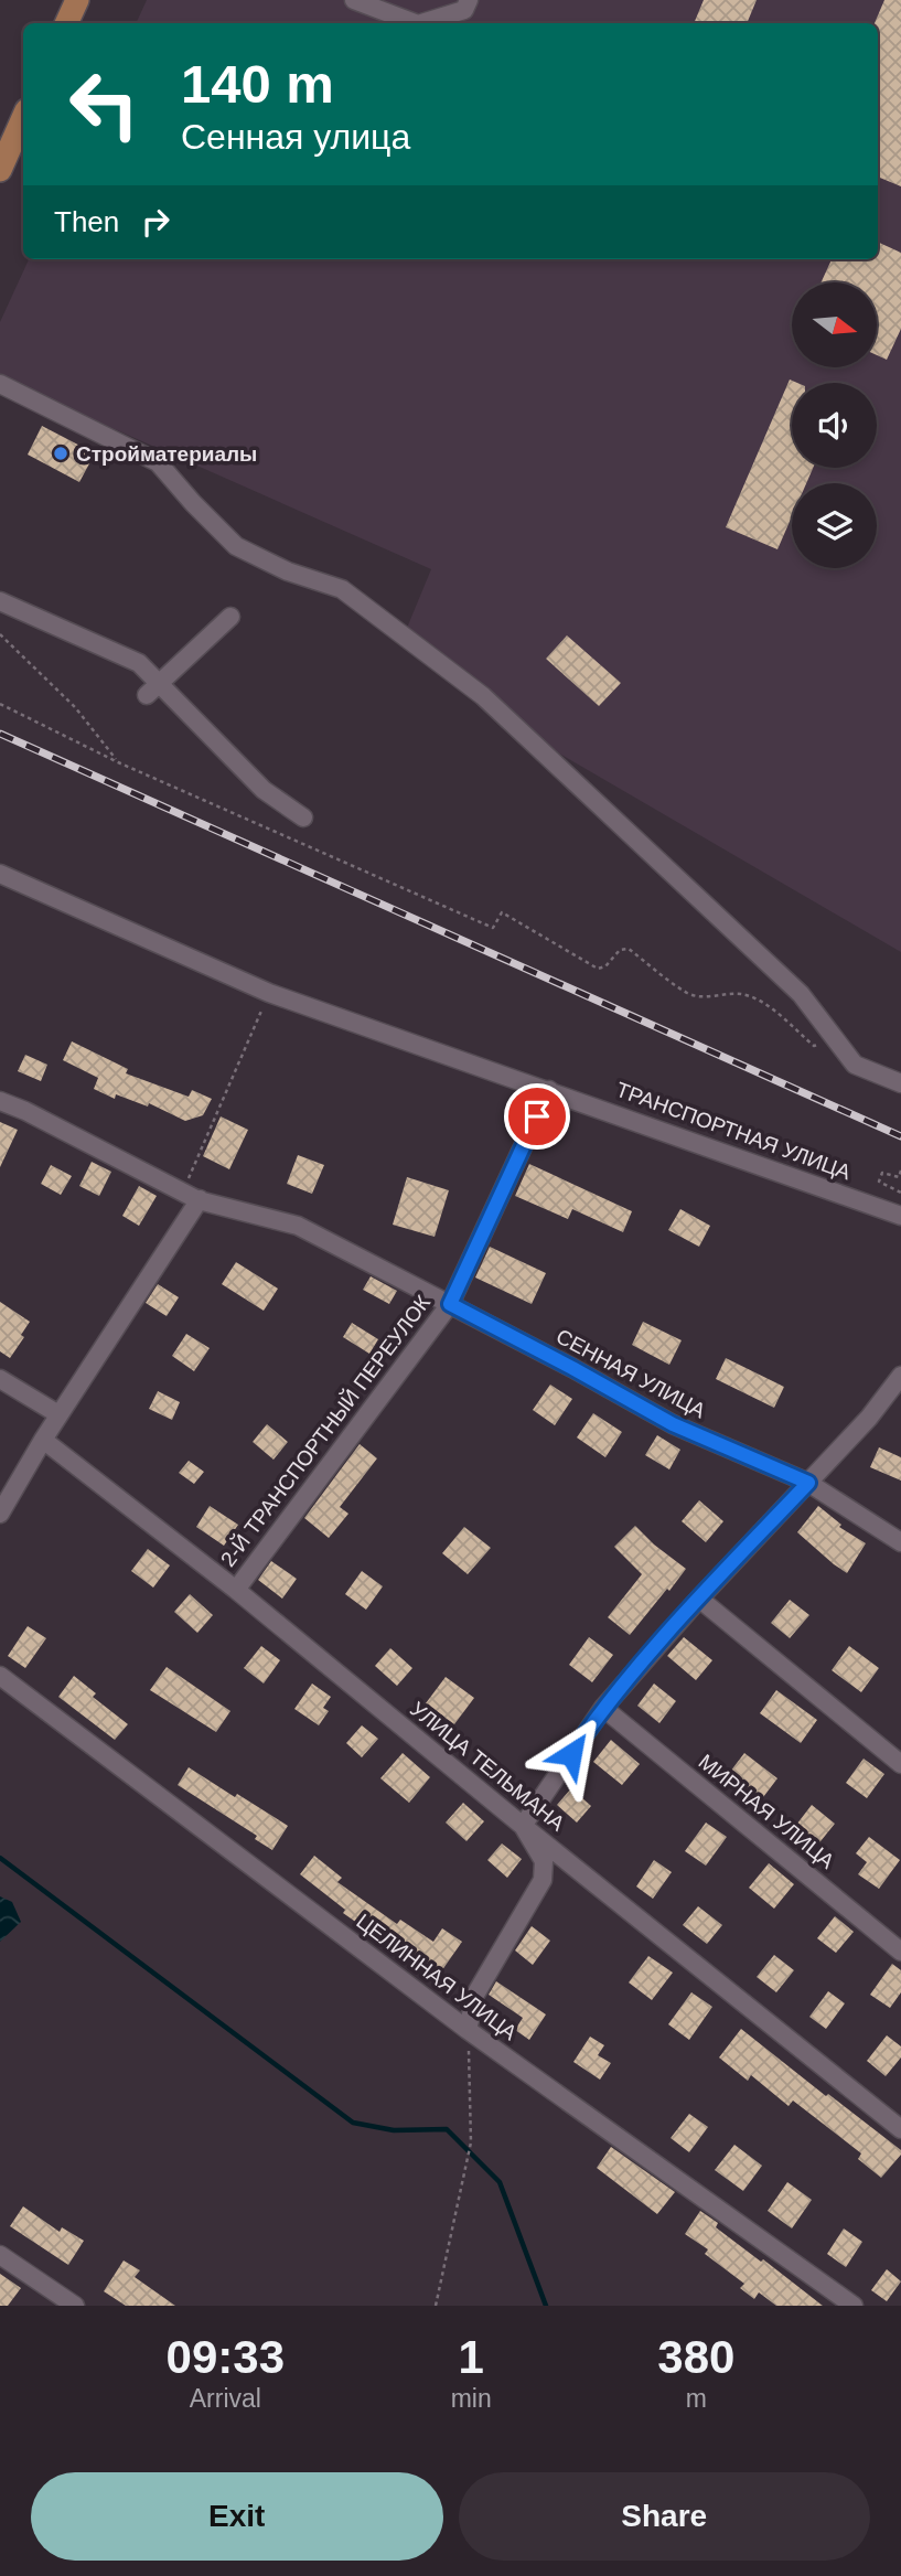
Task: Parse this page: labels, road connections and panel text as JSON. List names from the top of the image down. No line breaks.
{"streets":{"street":["ТРАНСПОРТНАЯ УЛИЦА","СЕННАЯ УЛИЦА","2-Й ТРАНСПОРТНЫЙ ПЕРЕУЛОК","УЛИЦА ТЕЛЬМАНА","МИРНАЯ УЛИЦА","ЦЕЛИННАЯ УЛИЦА"]},"crossings":[["ТРАНСПОРТНАЯ УЛИЦА","2-Й ТРАНСПОРТНЫЙ ПЕРЕУЛОК"],["СЕННАЯ УЛИЦА","2-Й ТРАНСПОРТНЫЙ ПЕРЕУЛОК"],["2-Й ТРАНСПОРТНЫЙ ПЕРЕУЛОК","УЛИЦА ТЕЛЬМАНА"]],"places":["Стройматериалы"],"north":"right","page":{"turn":["140 m","Сенная улица"],"then":"Then","eta":["09:33","Arrival","1","min","380","m"],"buttons":["Exit","Share"]}}
